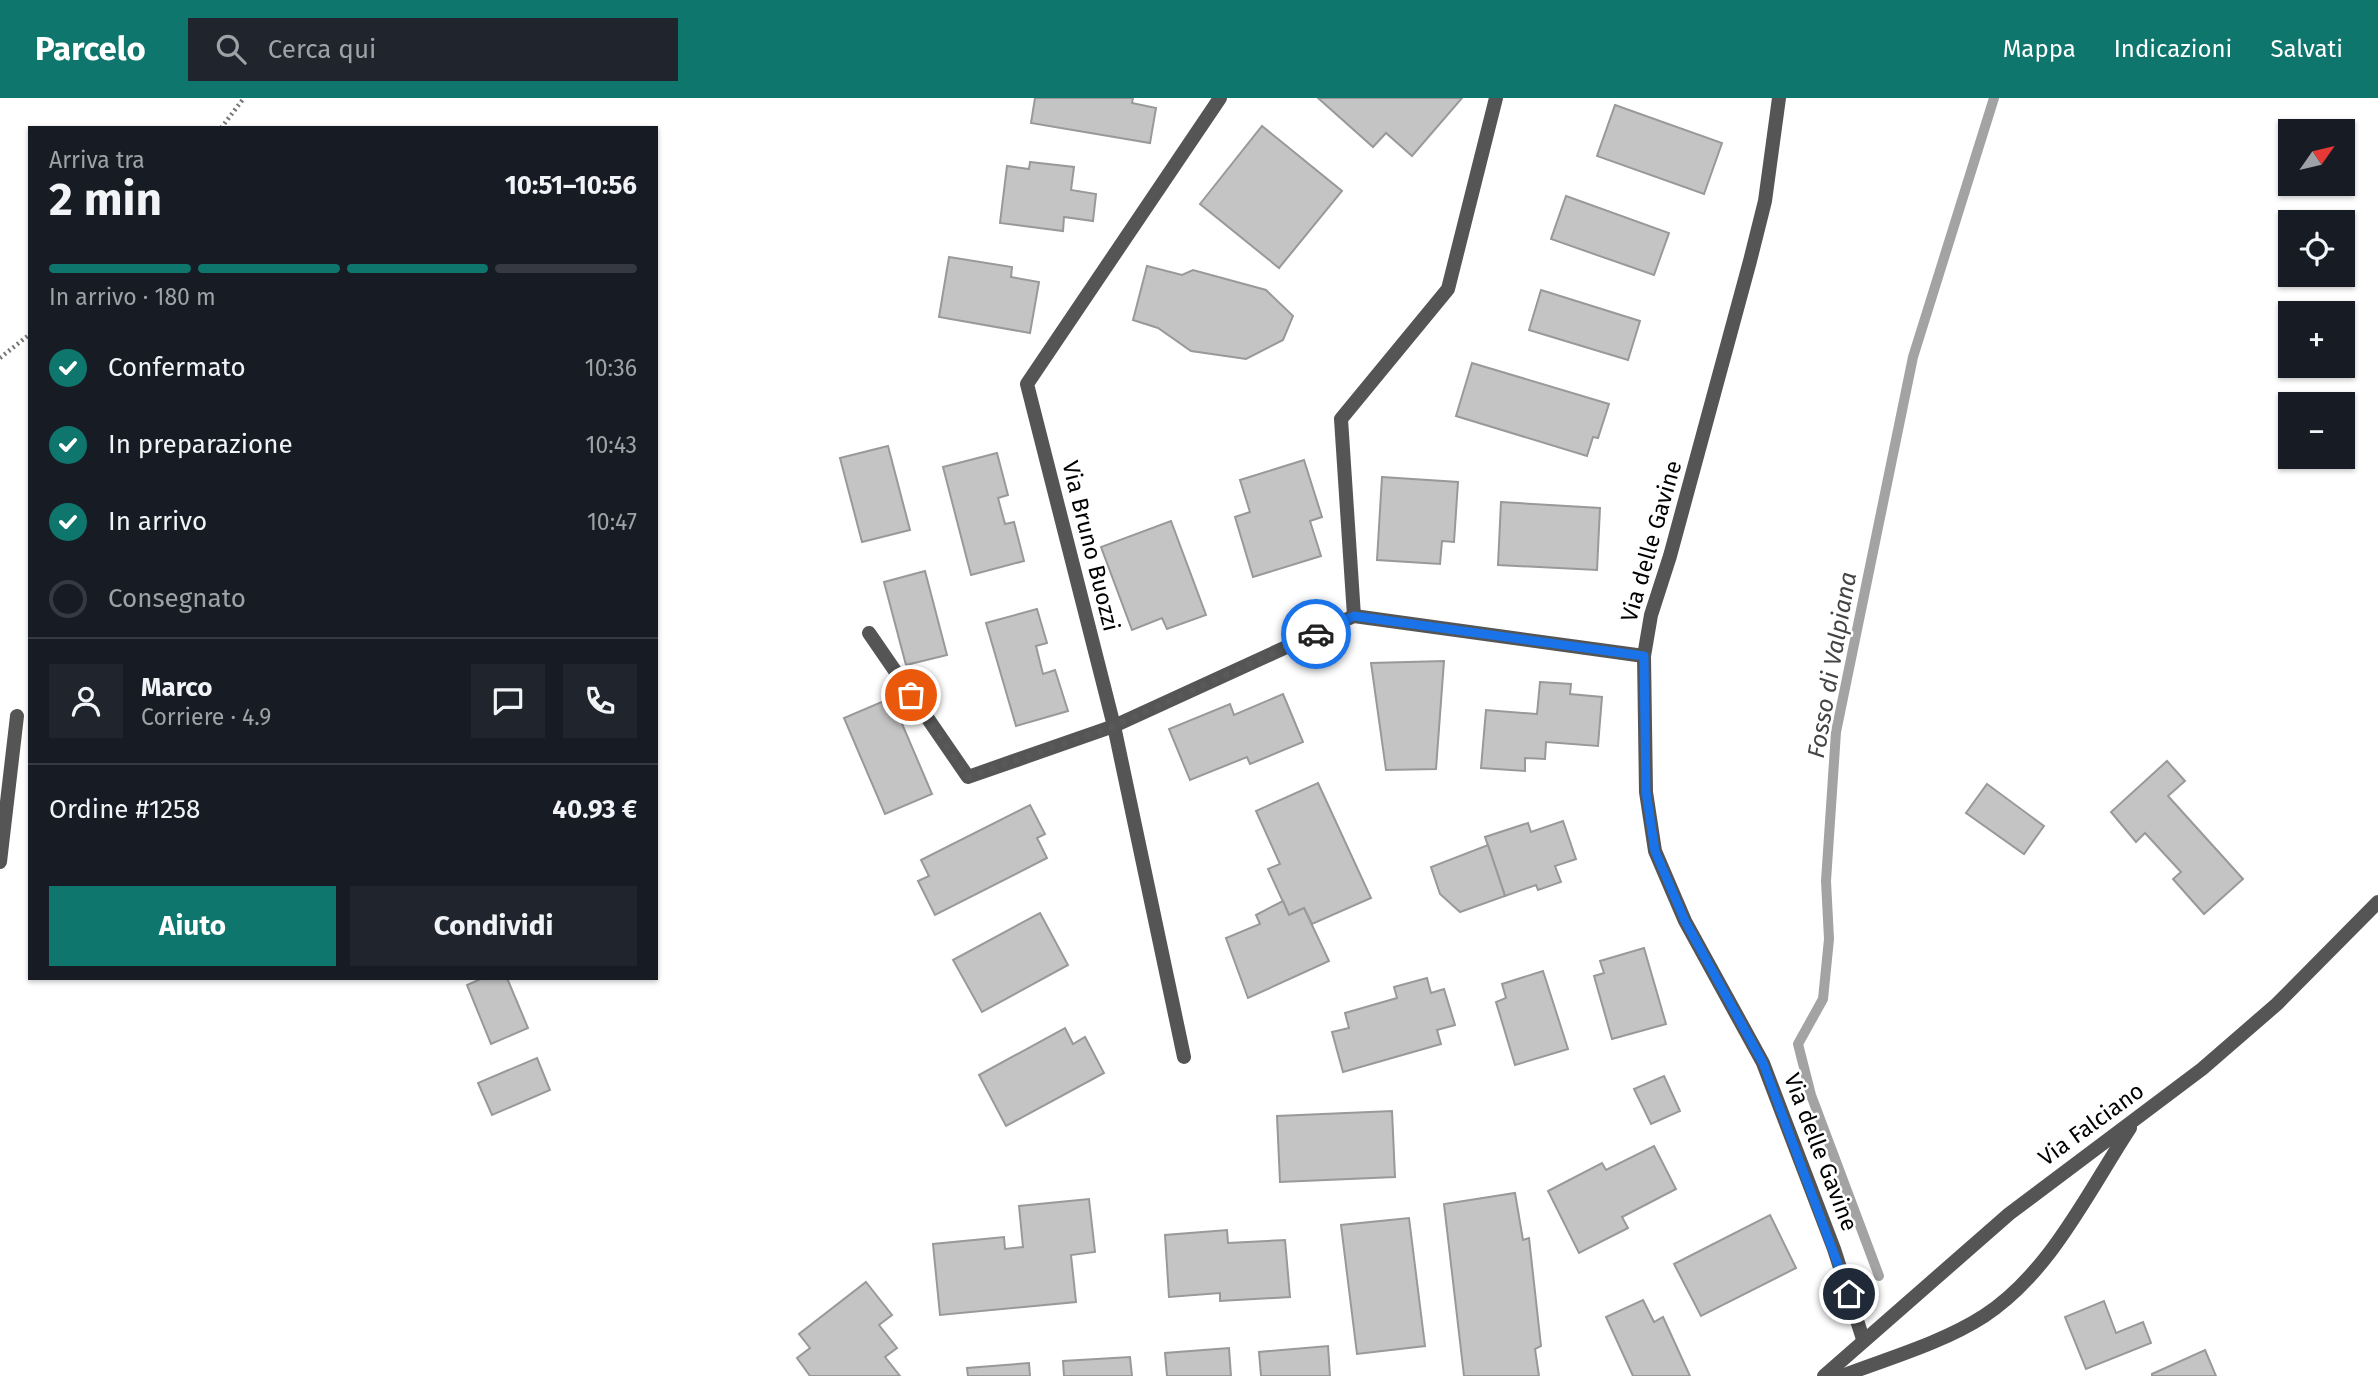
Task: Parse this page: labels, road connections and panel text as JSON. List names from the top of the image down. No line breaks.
{"streets":{"street":["Via delle Gavine","Via Bruno Buozzi","Via Falciano"]},"crossings":[["Via delle Gavine","Via Falciano"]],"water":["Fosso di Valpiana"],"north":"top right","page":{"header":"Parcelo","search":"Cerca qui","nav":["Mappa","Indicazioni","Salvati"],"map_buttons":["+","−"],"heading":["2 min","Arriva tra","10:51–10:56"],"panel":["Marco","Corriere · 4.9","Ordine #1258","40.93 €"],"bar":"In arrivo · 180 m","list":[["Confermato","10:36"],["In preparazione","10:43"],["In arrivo","10:47"],"Consegnato"],"buttons":["Aiuto","Condividi"]}}
